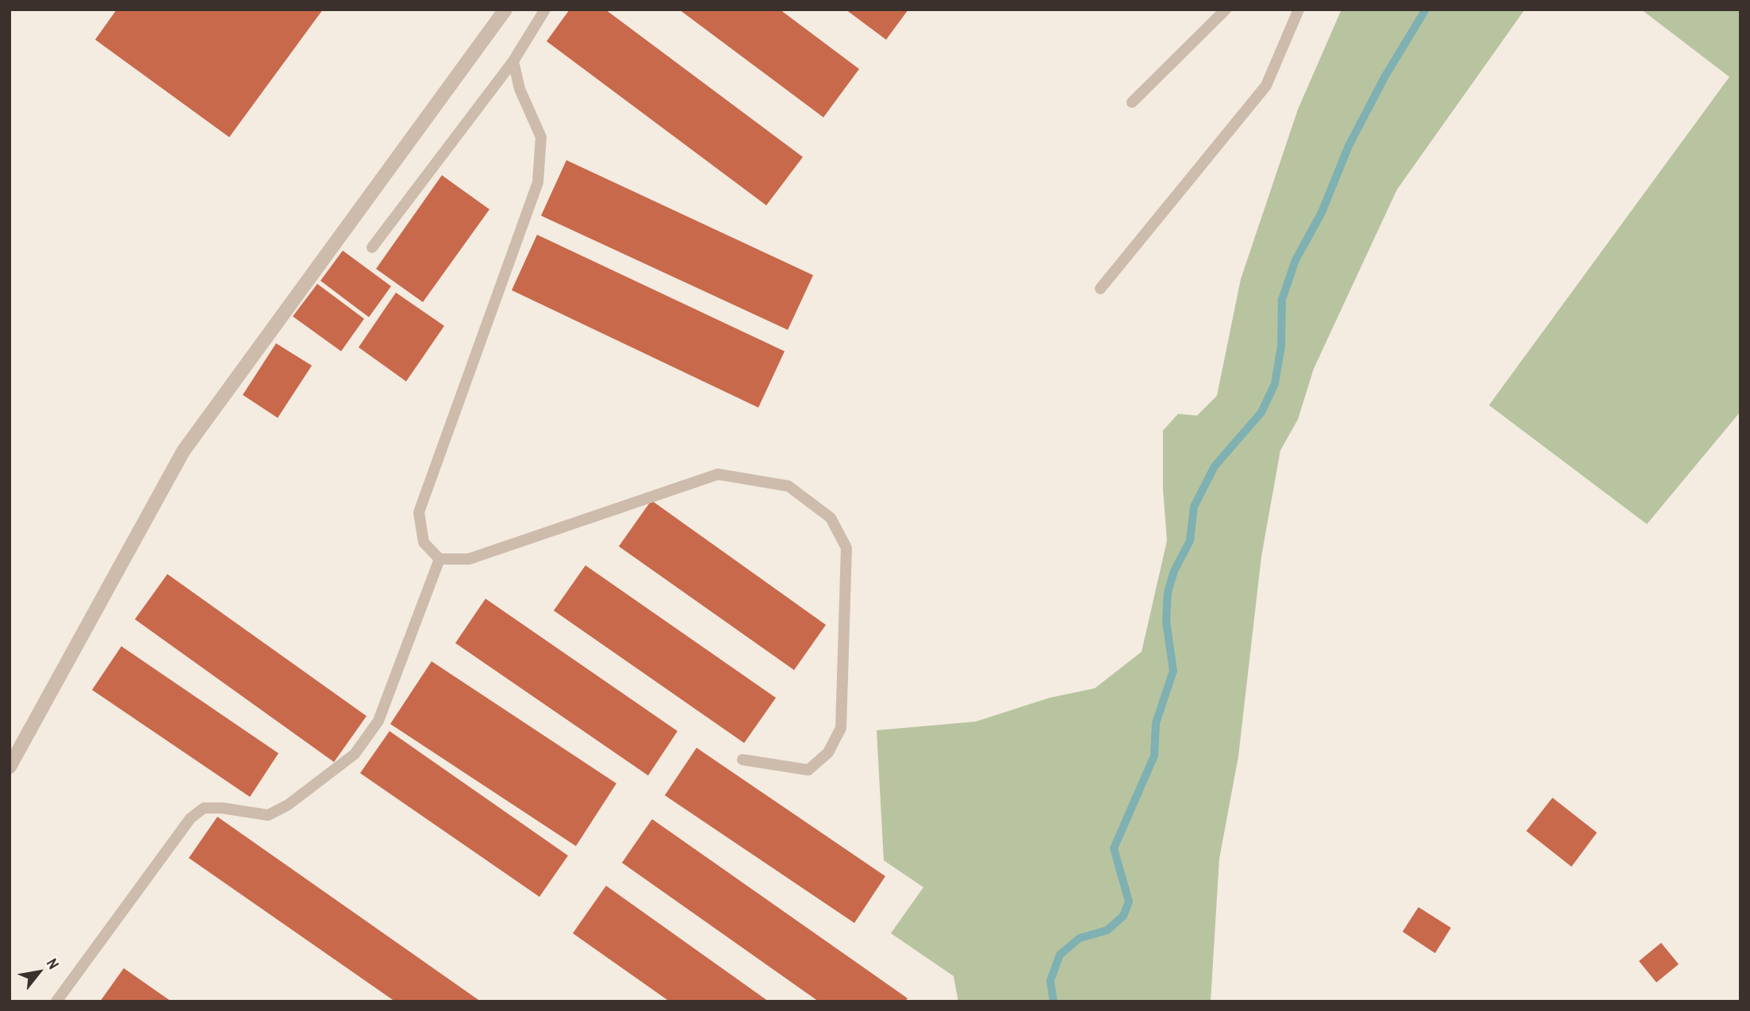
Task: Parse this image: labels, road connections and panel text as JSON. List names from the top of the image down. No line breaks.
{"north":"top right"}
